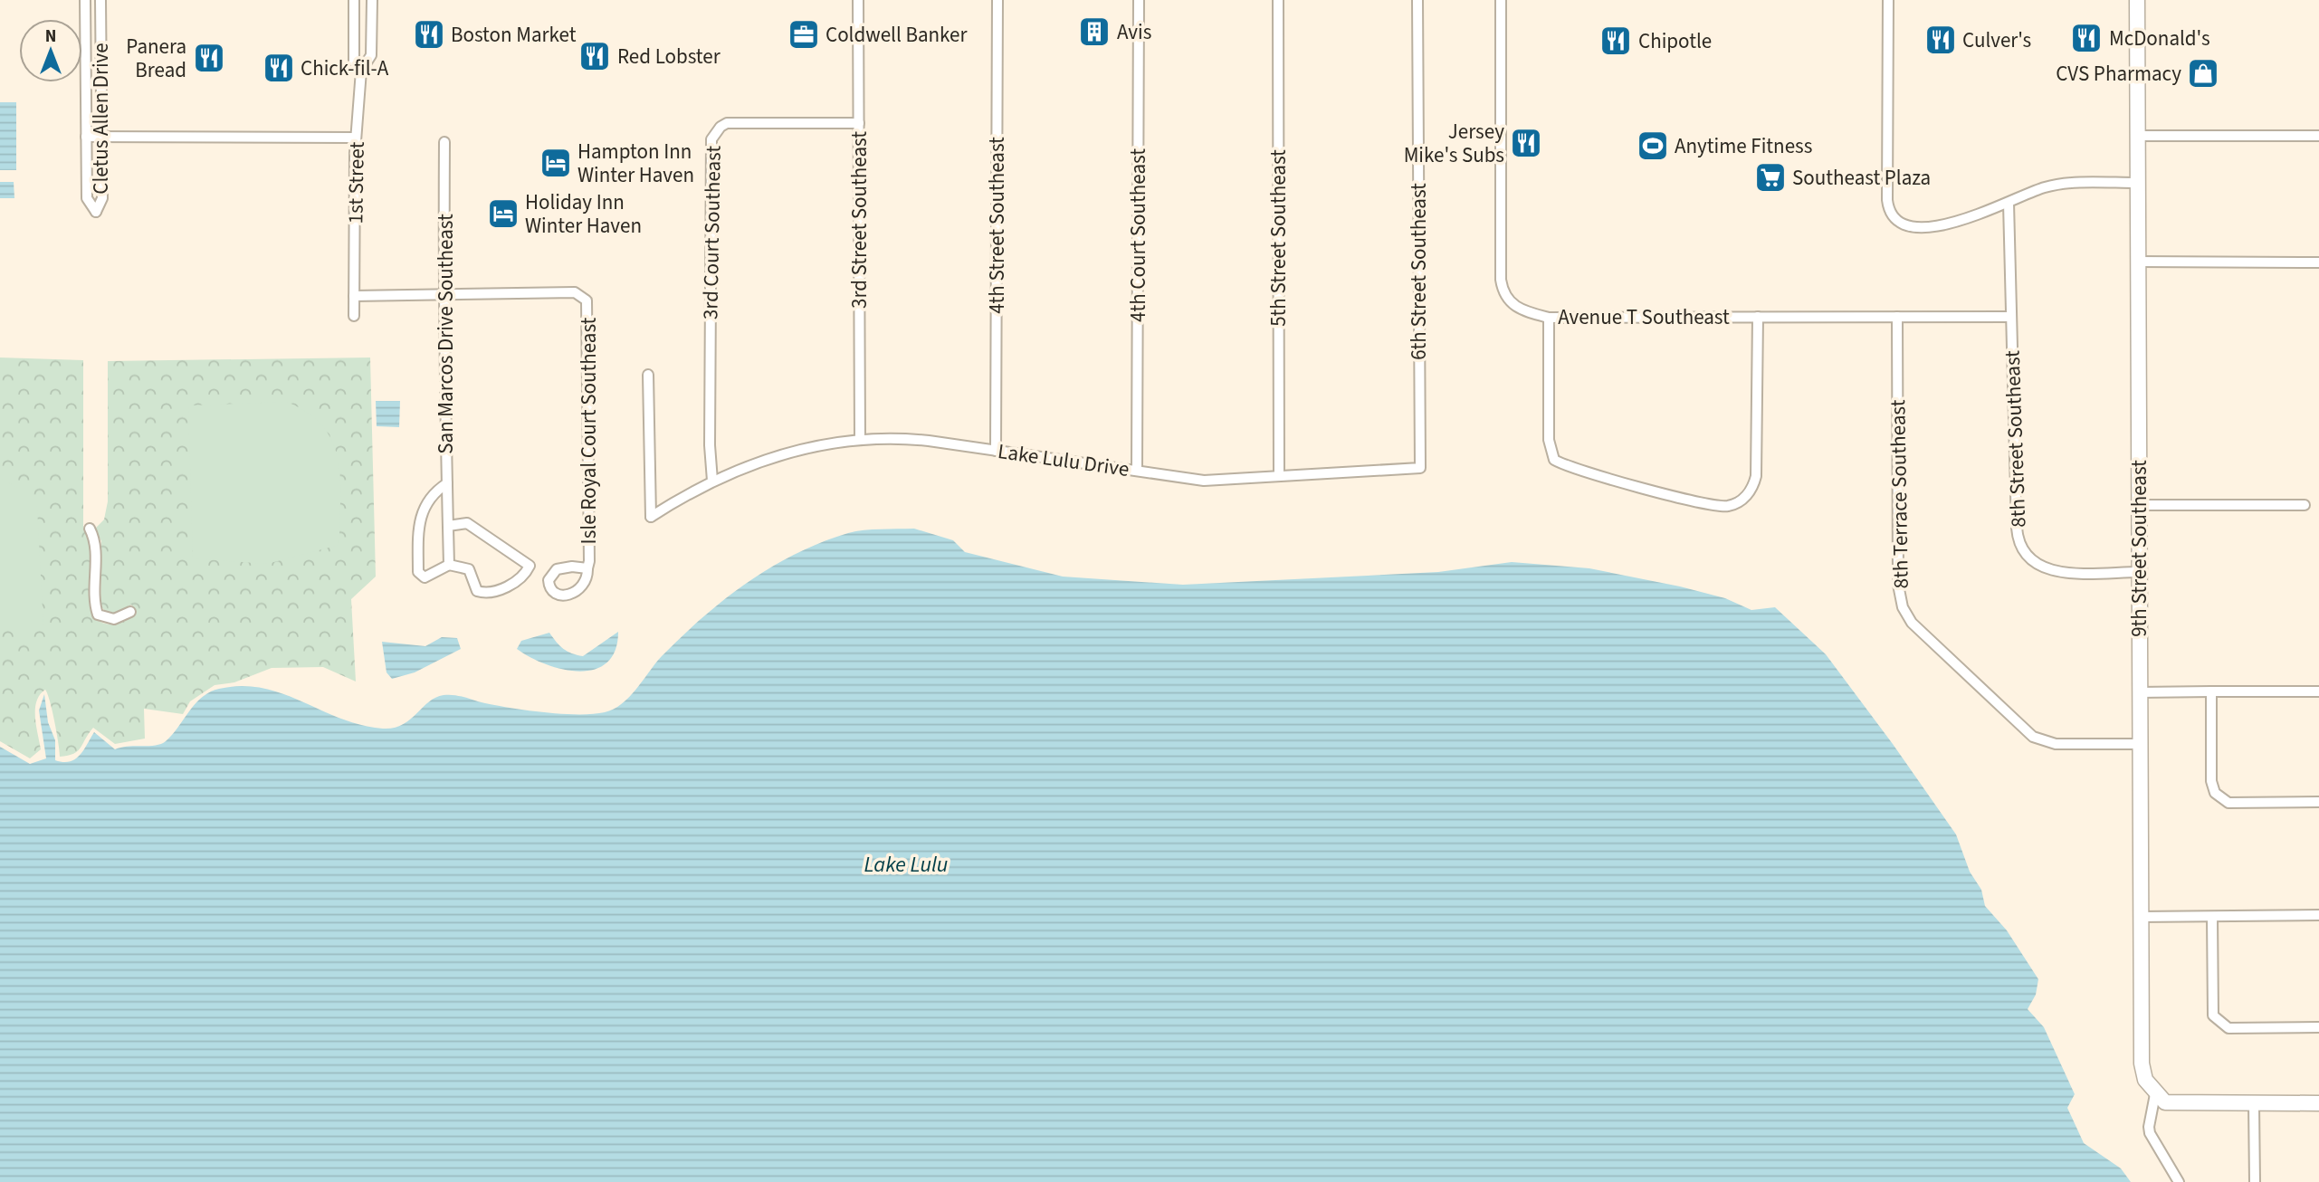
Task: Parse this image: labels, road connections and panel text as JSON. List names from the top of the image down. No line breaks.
{"streets":{"street":["Cletus Allen Drive","1st Street","3rd Street Southeast","4th Street Southeast","3rd Court Southeast","4th Court Southeast","5th Street Southeast","6th Street Southeast","Avenue T Southeast","San Marcos Drive Southeast","Isle Royal Court Southeast","8th Street Southeast","Lake Lulu Drive","8th Terrace Southeast","9th Street Southeast"]},"crossings":[["1st Street","Isle Royal Court Southeast"],["3rd Street Southeast","3rd Court Southeast"],["3rd Street Southeast","Lake Lulu Drive"],["4th Street Southeast","Lake Lulu Drive"],["3rd Court Southeast","Lake Lulu Drive"],["4th Court Southeast","Lake Lulu Drive"],["5th Street Southeast","Lake Lulu Drive"],["6th Street Southeast","Lake Lulu Drive"],["Avenue T Southeast","8th Street Southeast"],["Avenue T Southeast","8th Terrace Southeast"],["San Marcos Drive Southeast","Isle Royal Court Southeast"],["8th Street Southeast","9th Street Southeast"],["8th Terrace Southeast","9th Street Southeast"]],"water":["Lake Lulu"],"places":{"building":["Avis"],"restaurant":["Boston Market","McDonald's","Culver's","Chipotle","Red Lobster","Panera Bread","Chick-fil-A","Jersey Mike's Subs"],"office":["Coldwell Banker"],"shop":["CVS Pharmacy"],"sports":["Anytime Fitness"],"hotel":["Hampton Inn Winter Haven","Holiday Inn Winter Haven"],"supermarket":["Southeast Plaza"]},"north":"top"}
